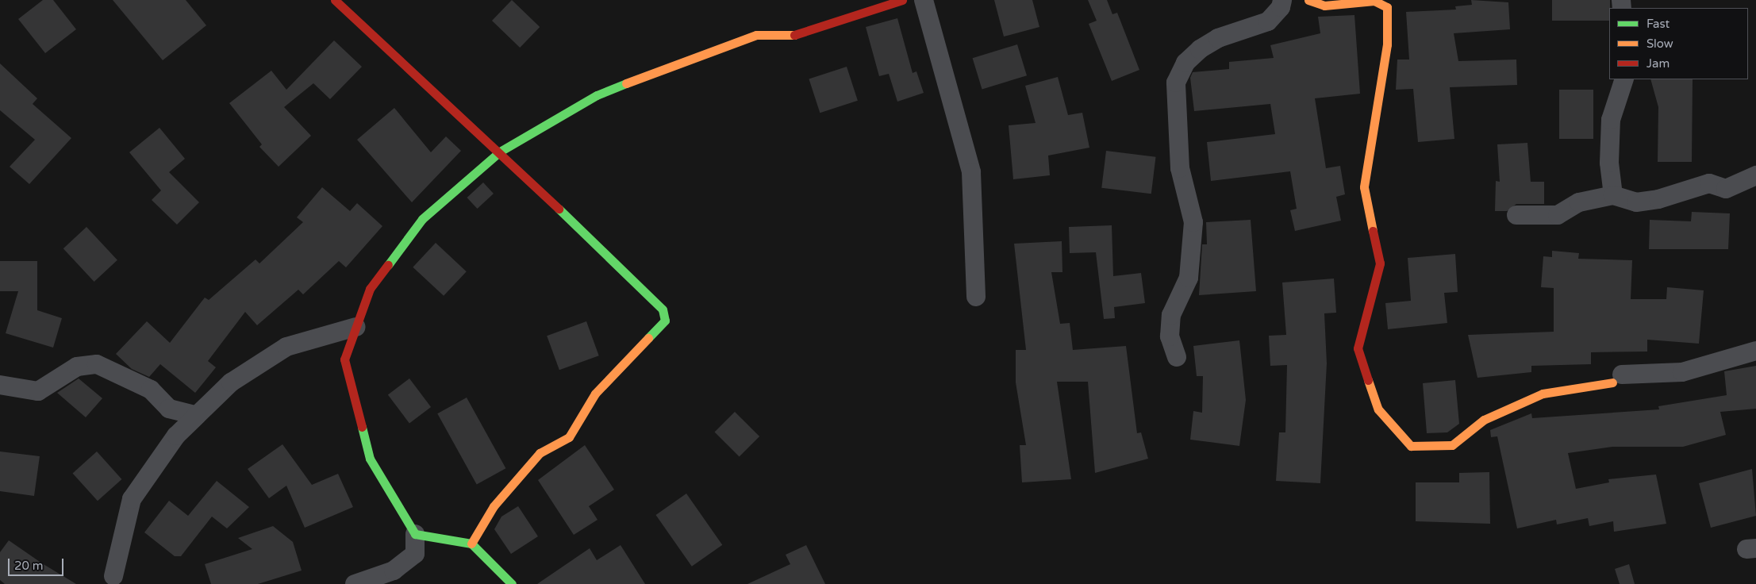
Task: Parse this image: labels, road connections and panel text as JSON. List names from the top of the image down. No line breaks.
{"legend":["Fast","Slow","Jam"],"scale_bar":"20 m"}
